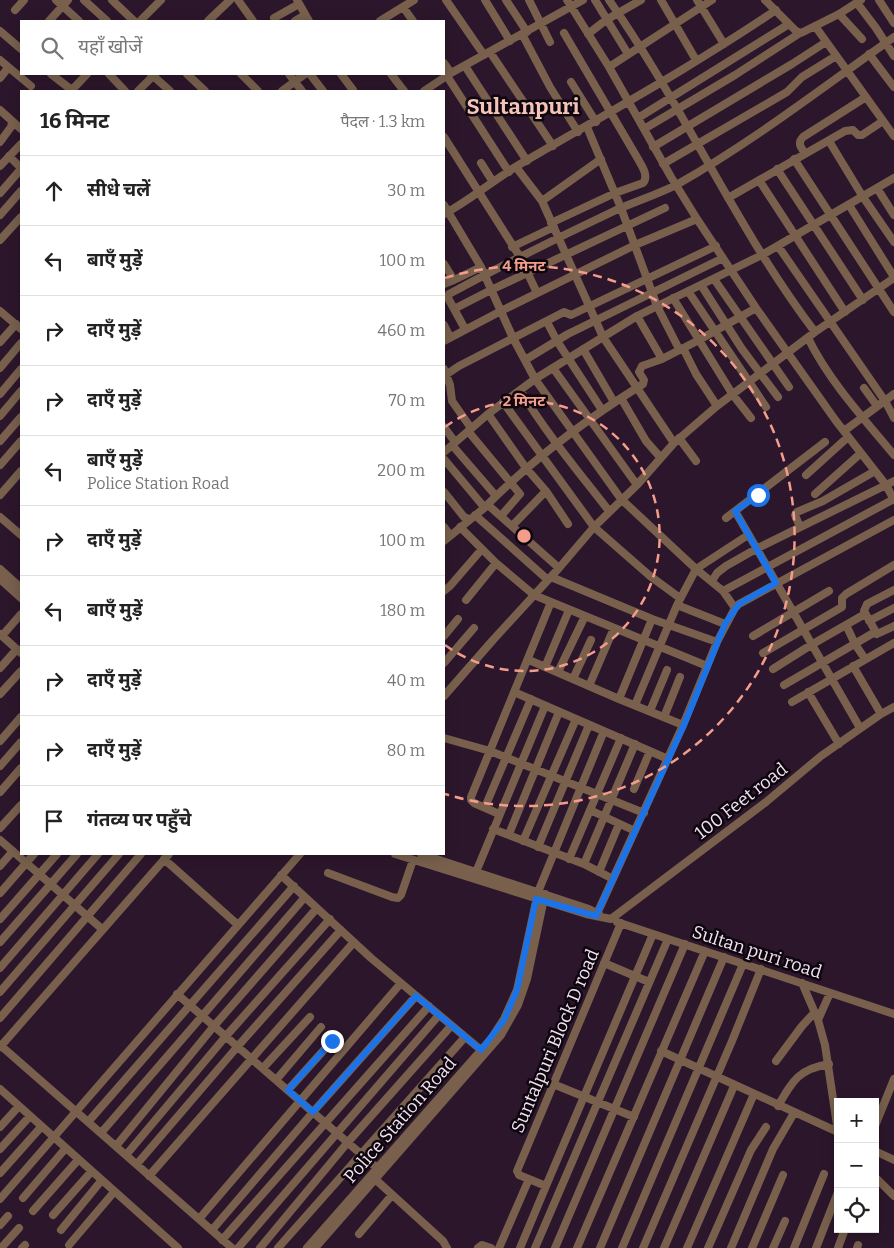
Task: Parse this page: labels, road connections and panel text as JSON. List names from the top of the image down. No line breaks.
{"streets":{"street":["100 Feet road","Sultan puri road","Suntalpuri Block D road","Police Station Road"]},"crossings":[["100 Feet road","Sultan puri road"],["Sultan puri road","Suntalpuri Block D road"],["Sultan puri road","Police Station Road"]],"districts":["Sultanpuri"],"page":{"search":"यहाँ खोजें","heading":["16 मिनट","पैदल · 1.3 km"],"list":[["सीधे चलें","30 m"],["बाएँ मुड़ें","100 m"],["दाएँ मुड़ें","460 m"],["दाएँ मुड़ें","70 m"],["बाएँ मुड़ें","Police Station Road","200 m"],["दाएँ मुड़ें","100 m"],["बाएँ मुड़ें","180 m"],["दाएँ मुड़ें","40 m"],["दाएँ मुड़ें","80 m"],"गंतव्य पर पहुँचे"],"map_buttons":["+","−"]},"rings":["4 मिनट","2 मिनट"]}
